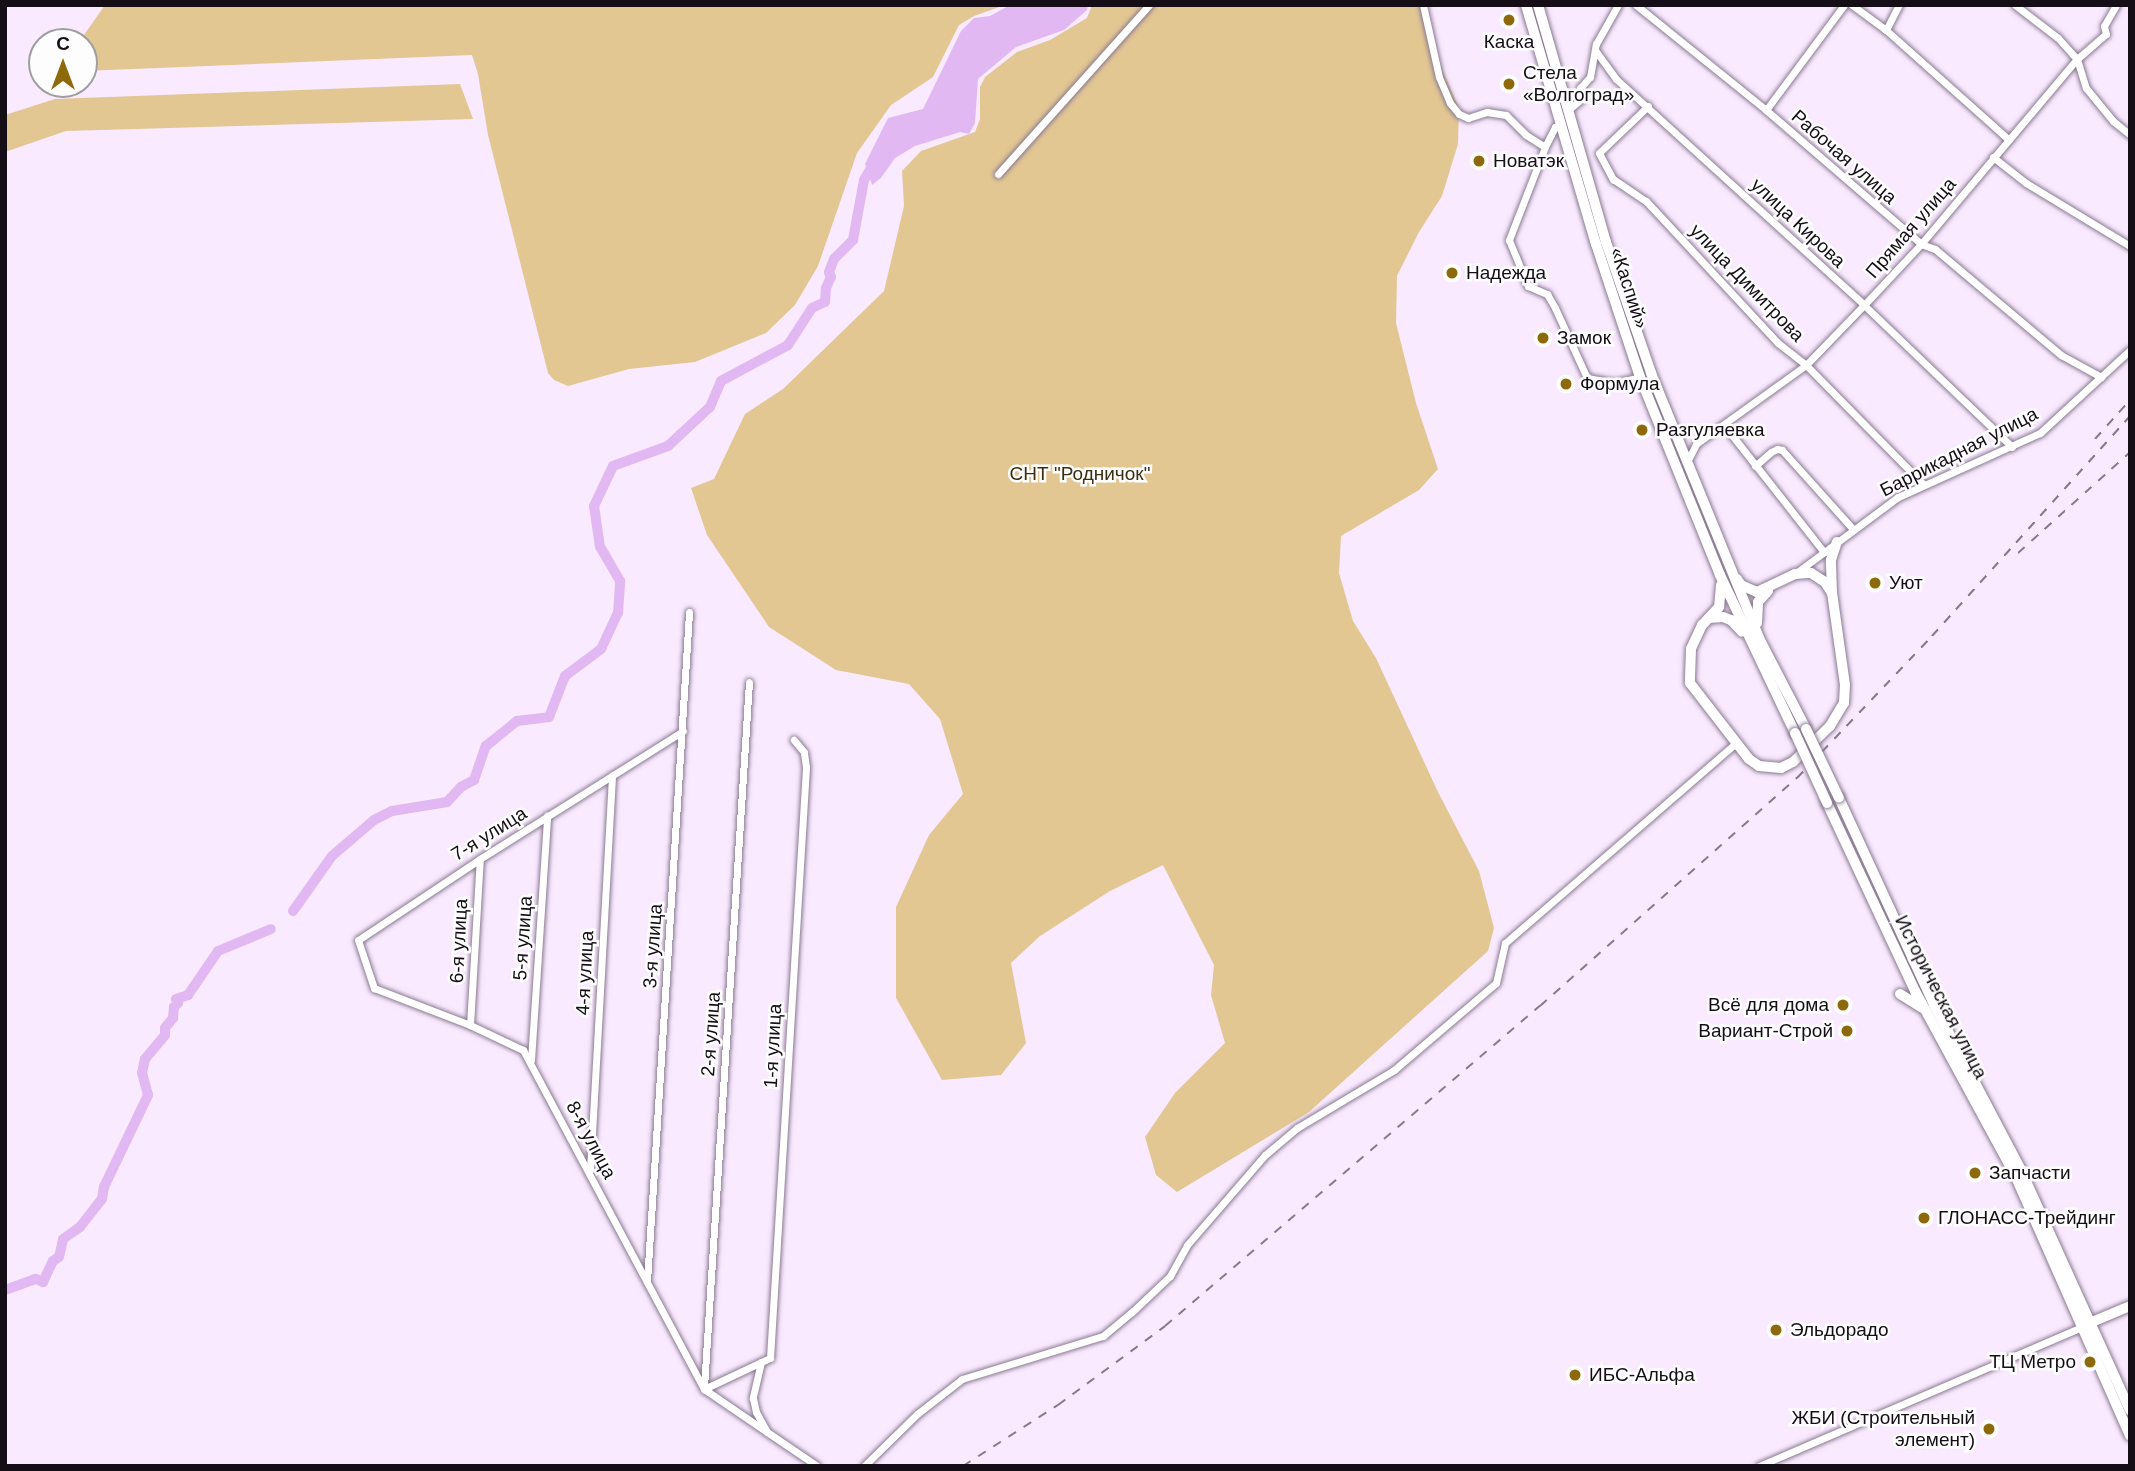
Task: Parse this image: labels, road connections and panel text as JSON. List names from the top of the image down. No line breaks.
{"streets":{"highway":["«Каспий»","Историческая улица"],"street":["Рабочая улица","улица Кирова","Прямая улица","улица Димитрова","Баррикадная улица","7-я улица","5-я улица","6-я улица","3-я улица","4-я улица","2-я улица","1-я улица","8-я улица"]},"crossings":[["Рабочая улица","Прямая улица"],["Рабочая улица","Баррикадная улица"],["улица Кирова","Прямая улица"],["улица Кирова","улица Димитрова"],["улица Кирова","Баррикадная улица"],["Прямая улица","улица Димитрова"],["улица Димитрова","Баррикадная улица"],["«Каспий»","Историческая улица"],["7-я улица","5-я улица"],["7-я улица","6-я улица"],["7-я улица","3-я улица"],["7-я улица","4-я улица"],["7-я улица","8-я улица"],["5-я улица","8-я улица"],["6-я улица","8-я улица"],["3-я улица","8-я улица"],["4-я улица","8-я улица"],["2-я улица","8-я улица"]],"parks":["СНТ \"Родничок\""],"places":["Каска","Стела «Волгоград»","Новатэк","Надежда","Замок","Формула","Разгуляевка","Уют","Всё для дома","Вариант-Строй","Запчасти","ГЛОНАСС-Трейдинг","Эльдорадо","ТЦ Метро","ИБС-Альфа","ЖБИ (Строительный элемент)"],"north":"top"}
